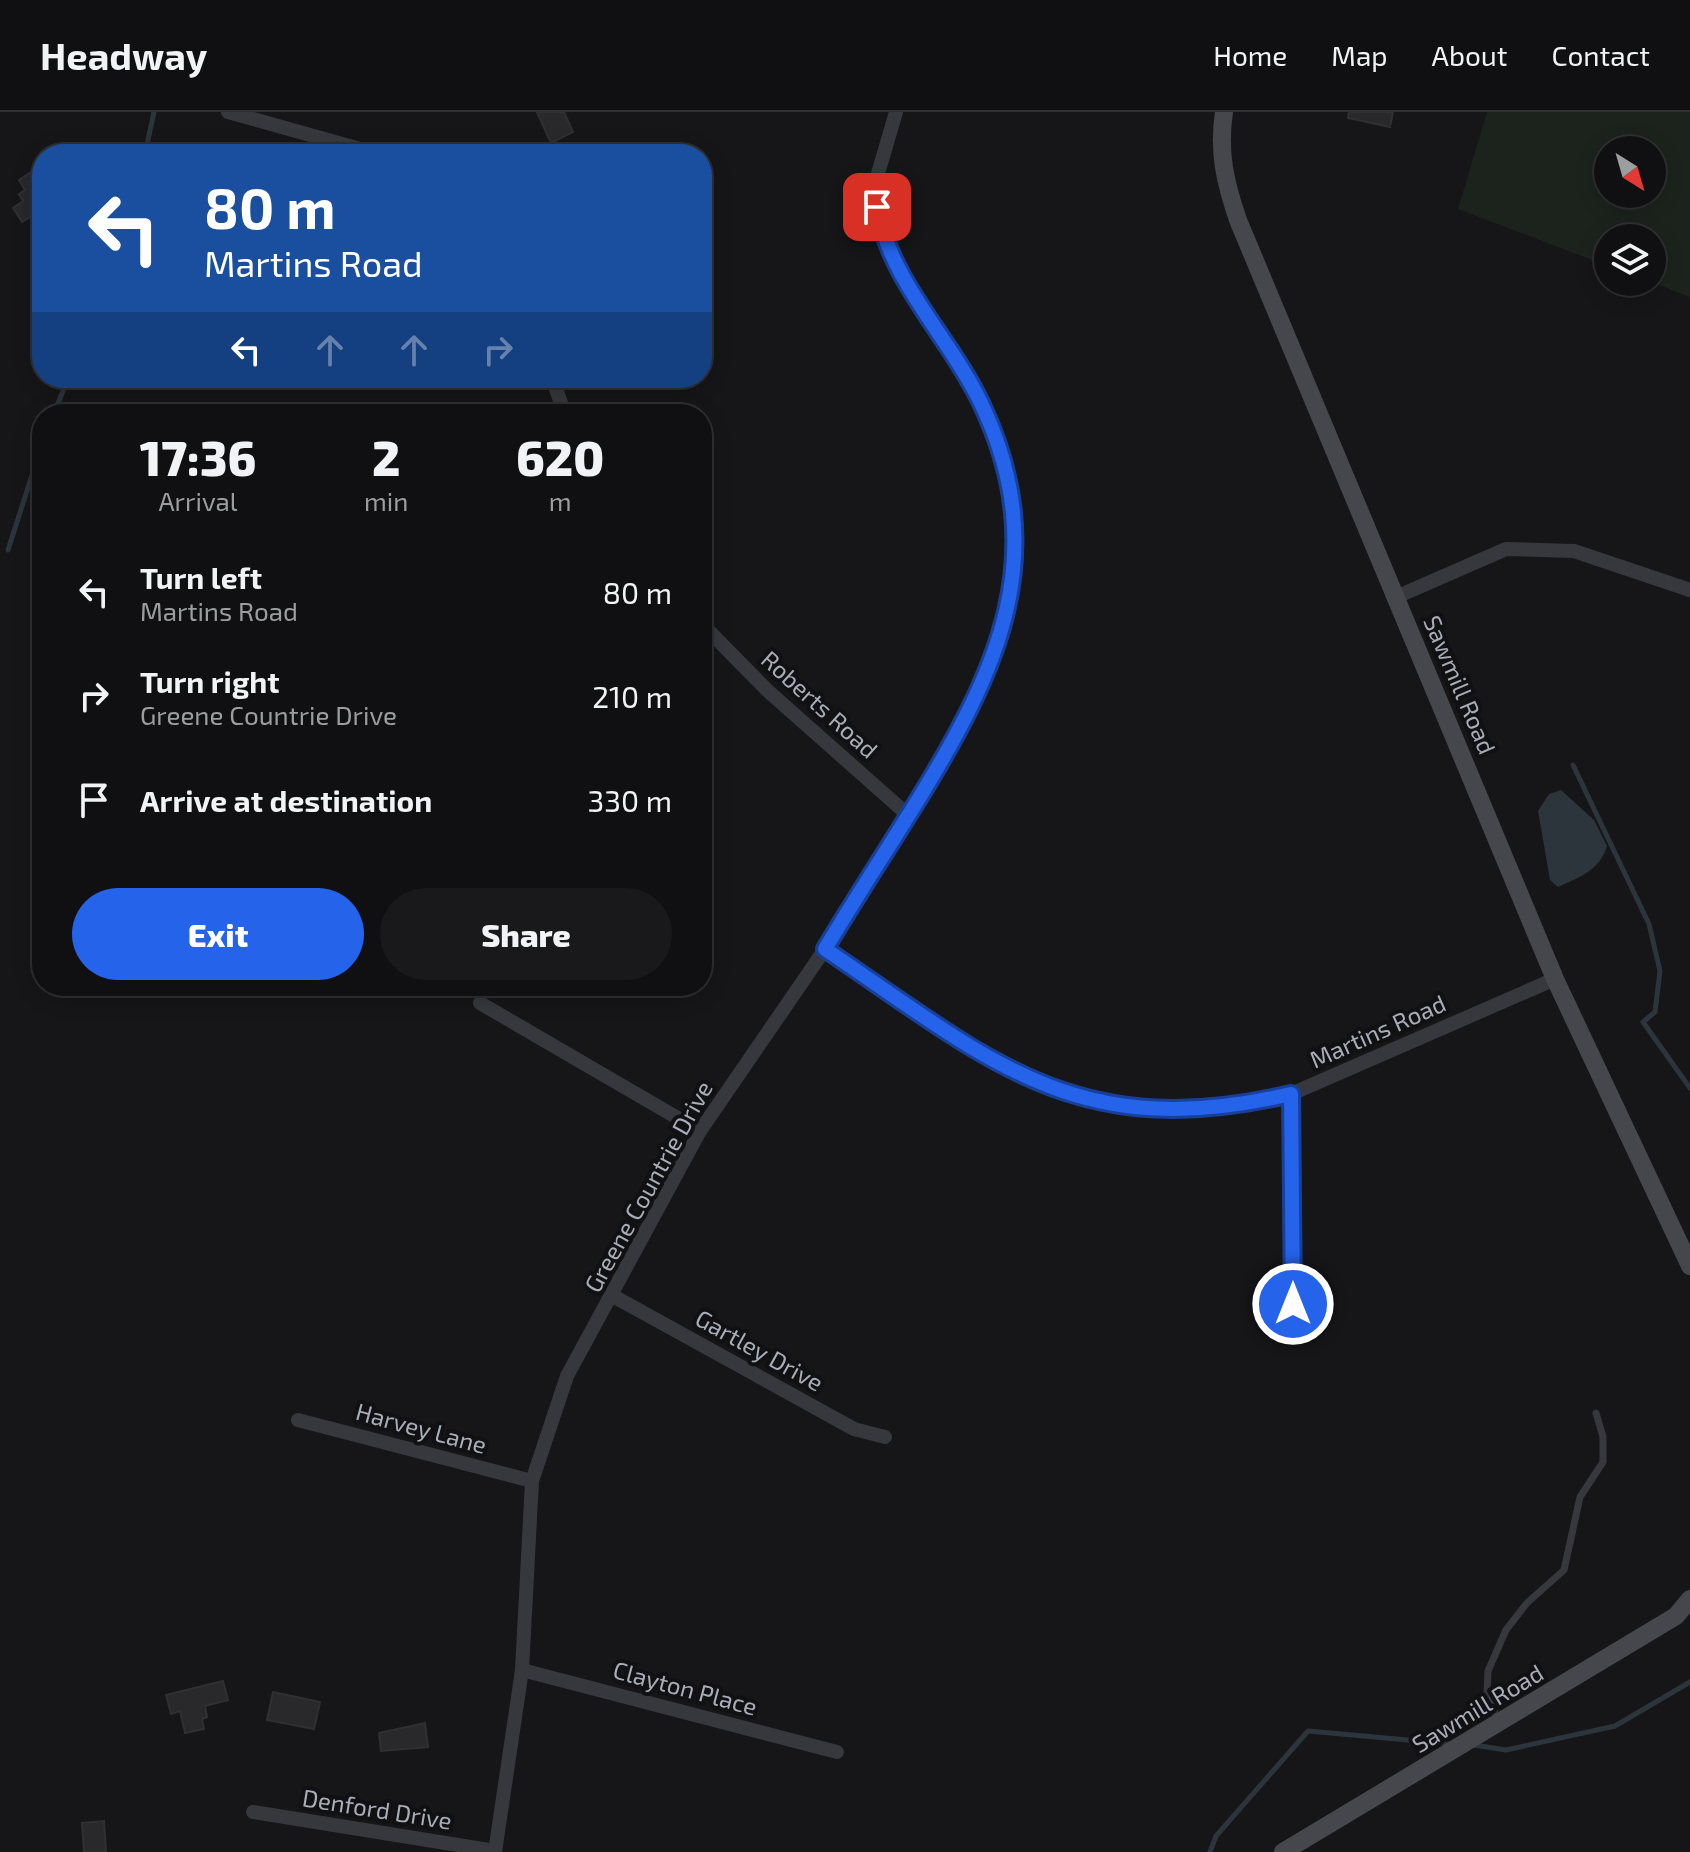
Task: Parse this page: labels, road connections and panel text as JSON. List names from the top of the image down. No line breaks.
{"streets":{"street":["Sawmill Road","Roberts Road","Martins Road","Greene Countrie Drive","Gartley Drive","Harvey Lane","Clayton Place","Denford Drive"]},"crossings":[["Sawmill Road","Martins Road"],["Roberts Road","Greene Countrie Drive"],["Martins Road","Greene Countrie Drive"],["Greene Countrie Drive","Gartley Drive"],["Greene Countrie Drive","Harvey Lane"],["Greene Countrie Drive","Clayton Place"],["Greene Countrie Drive","Denford Drive"]],"north":"bottom right","page":{"header":"Headway","nav":["Home","Map","About","Contact"],"turn":["80 m","Martins Road"],"eta":["17:36","Arrival","2","min","620","m"],"list":[{"name":"Turn left","note":"Martins Road","value":"80 m"},{"name":"Turn right","note":"Greene Countrie Drive","value":"210 m"},{"name":"Arrive at destination","value":"330 m"}],"buttons":["Exit","Share"]}}
